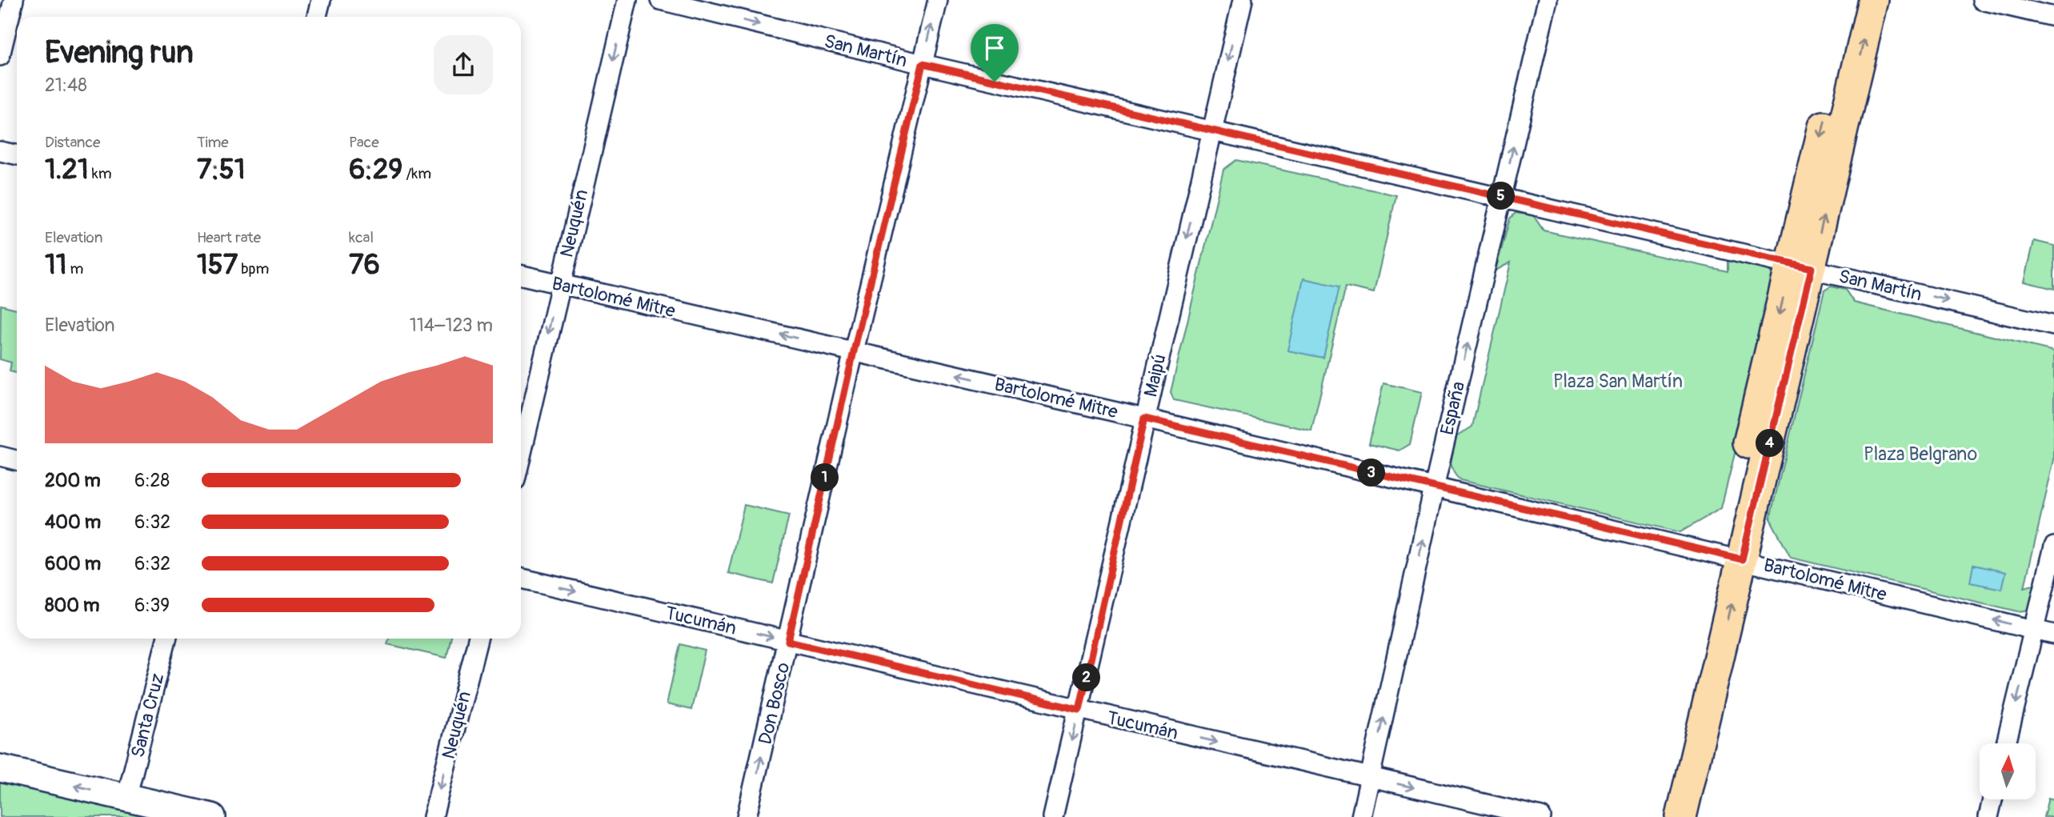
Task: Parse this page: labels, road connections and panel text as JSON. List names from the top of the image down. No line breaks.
{"streets":{"street":["San Martín","Neuquén","Bartolomé Mitre","Maipú","España","Tucumán","Don Bosco","Santa Cruz"]},"crossings":[["San Martín","Maipú"],["San Martín","España"],["San Martín","Don Bosco"],["Neuquén","Bartolomé Mitre"],["Bartolomé Mitre","Maipú"],["Bartolomé Mitre","España"],["Bartolomé Mitre","Don Bosco"],["Maipú","Tucumán"],["España","Tucumán"],["Tucumán","Don Bosco"]],"one_way":["San Martín","Neuquén","Bartolomé Mitre","Maipú","España","Tucumán"],"parks":["Plaza San Martín","Plaza Belgrano"],"north":"top","page":{"heading":["Evening run","21:48"],"stats":[["Distance","1.21 km"],["Time","7:51"],["Pace","6:29 /km"],["Elevation","11 m"],["Heart rate","157 bpm"],["kcal","76"]],"pins":["5","4","3","1","2"],"chart":["Elevation","114–123 m"],"list":[{"name":"200 m","note":"6:28"},{"name":"400 m","note":"6:32"},{"name":"600 m","note":"6:32"},{"name":"800 m","note":"6:39"}]}}
